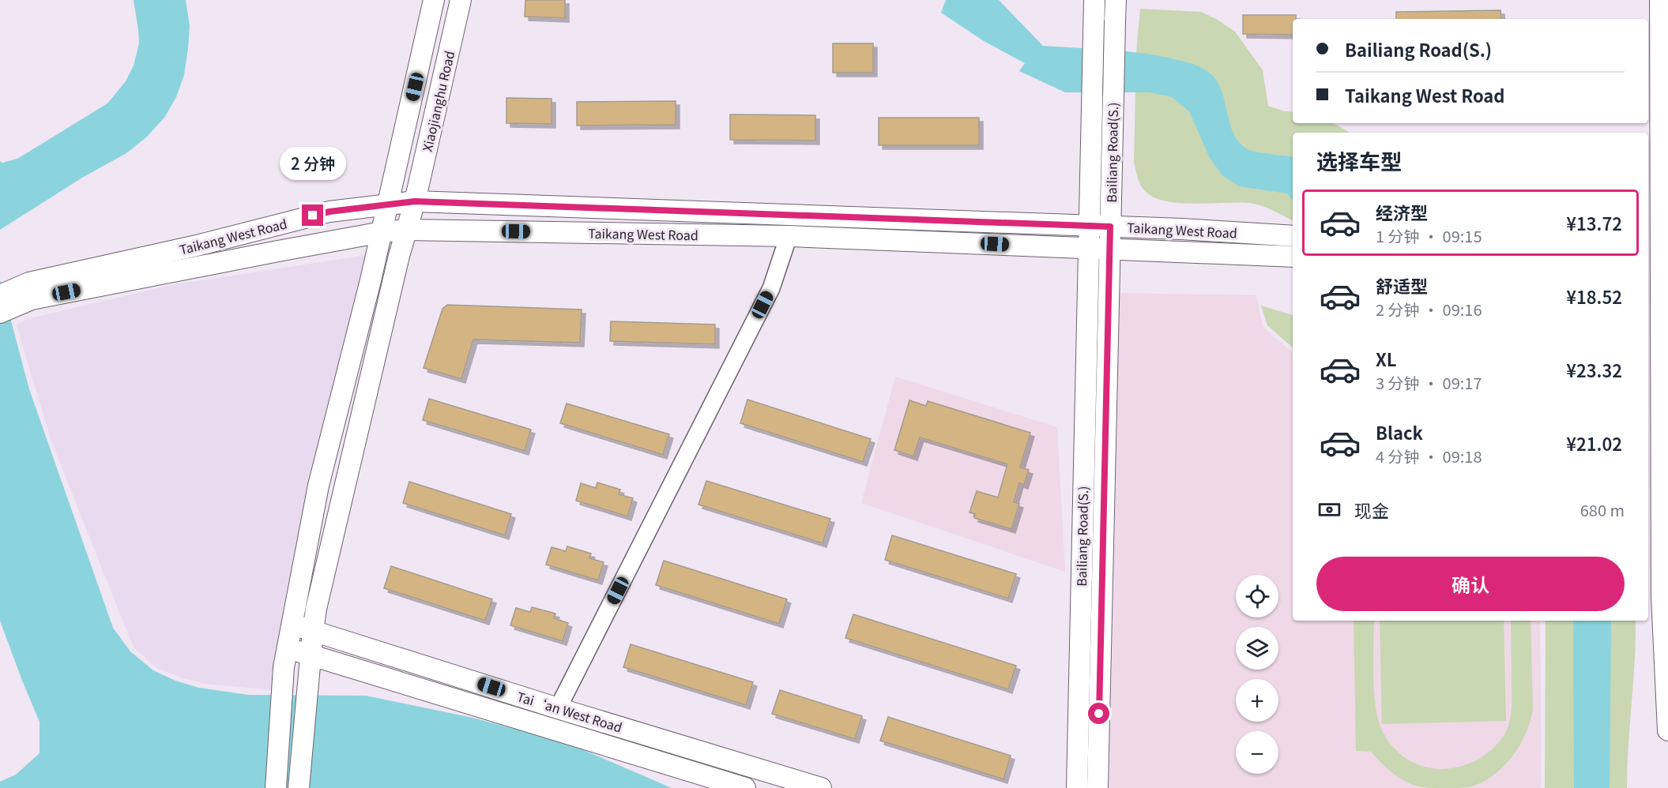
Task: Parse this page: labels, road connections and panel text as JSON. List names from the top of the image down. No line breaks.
{"streets":{"main road":["Xiaojianghu Road","Bailiang Road(S.)","Taikang West Road","Tai‘an West Road"]},"crossings":[["Xiaojianghu Road","Taikang West Road"],["Xiaojianghu Road","Tai‘an West Road"],["Bailiang Road(S.)","Taikang West Road"]],"page":{"banner":["Bailiang Road(S.)","Taikang West Road"],"heading":"选择车型","bubble":"2 分钟","list":[{"name":"经济型","note":"1 分钟 · 09:15","value":"¥13.72"},{"name":"舒适型","note":"2 分钟 · 09:16","value":"¥18.52"},{"name":"XL","note":"3 分钟 · 09:17","value":"¥23.32"},{"name":"Black","note":"4 分钟 · 09:18","value":"¥21.02"}],"pay":["现金","680 m"],"buttons":"确认","map_buttons":["+","−"]}}
